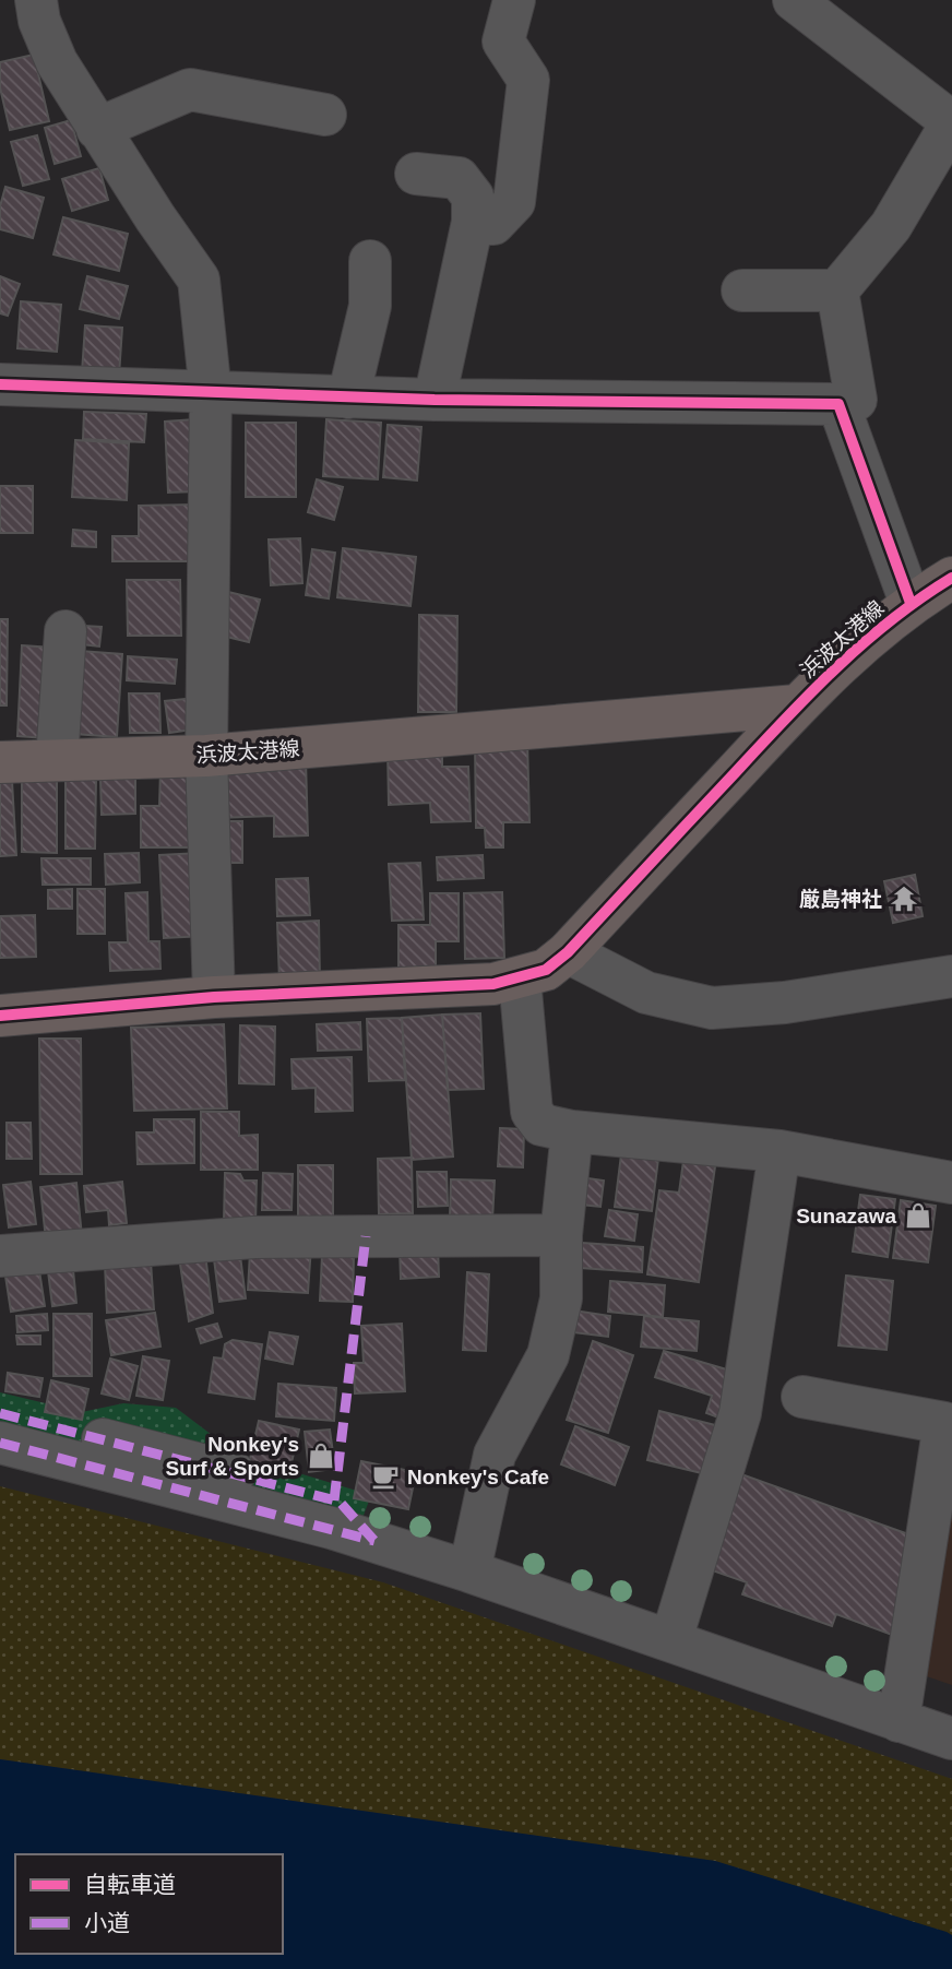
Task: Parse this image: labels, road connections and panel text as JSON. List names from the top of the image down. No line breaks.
{"streets":{"main road":["浜波太港線"]},"places":{"temple":["厳島神社"],"shop":["Sunazawa","Nonkey's Surf & Sports"],"cafe":["Nonkey's Cafe"]},"legend":["自転車道","小道"]}
